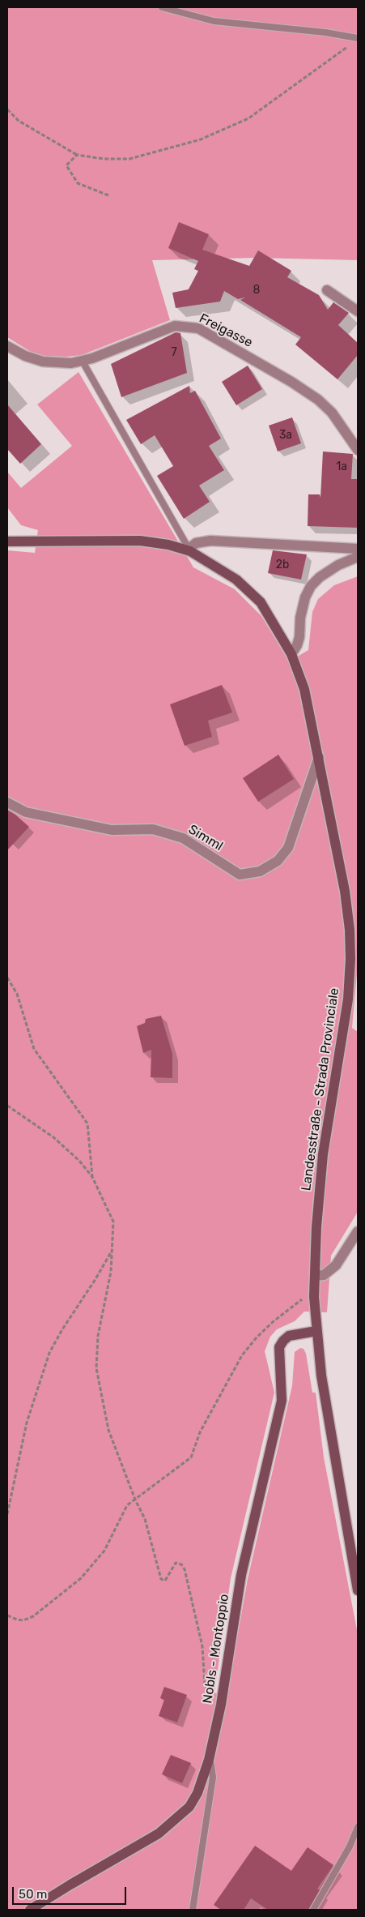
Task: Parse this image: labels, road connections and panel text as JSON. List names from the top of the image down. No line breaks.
{"streets":{"main road":["Landesstraße - Strada Provinciale","Nobls - Montoppio"],"street":["Freigasse","Simml"]},"crossings":[["Simml","Landesstraße - Strada Provinciale"],["Landesstraße - Strada Provinciale","Nobls - Montoppio"]],"house_numbers":["8","7","3a","1a","2b"],"scale_bar":"50 m"}
